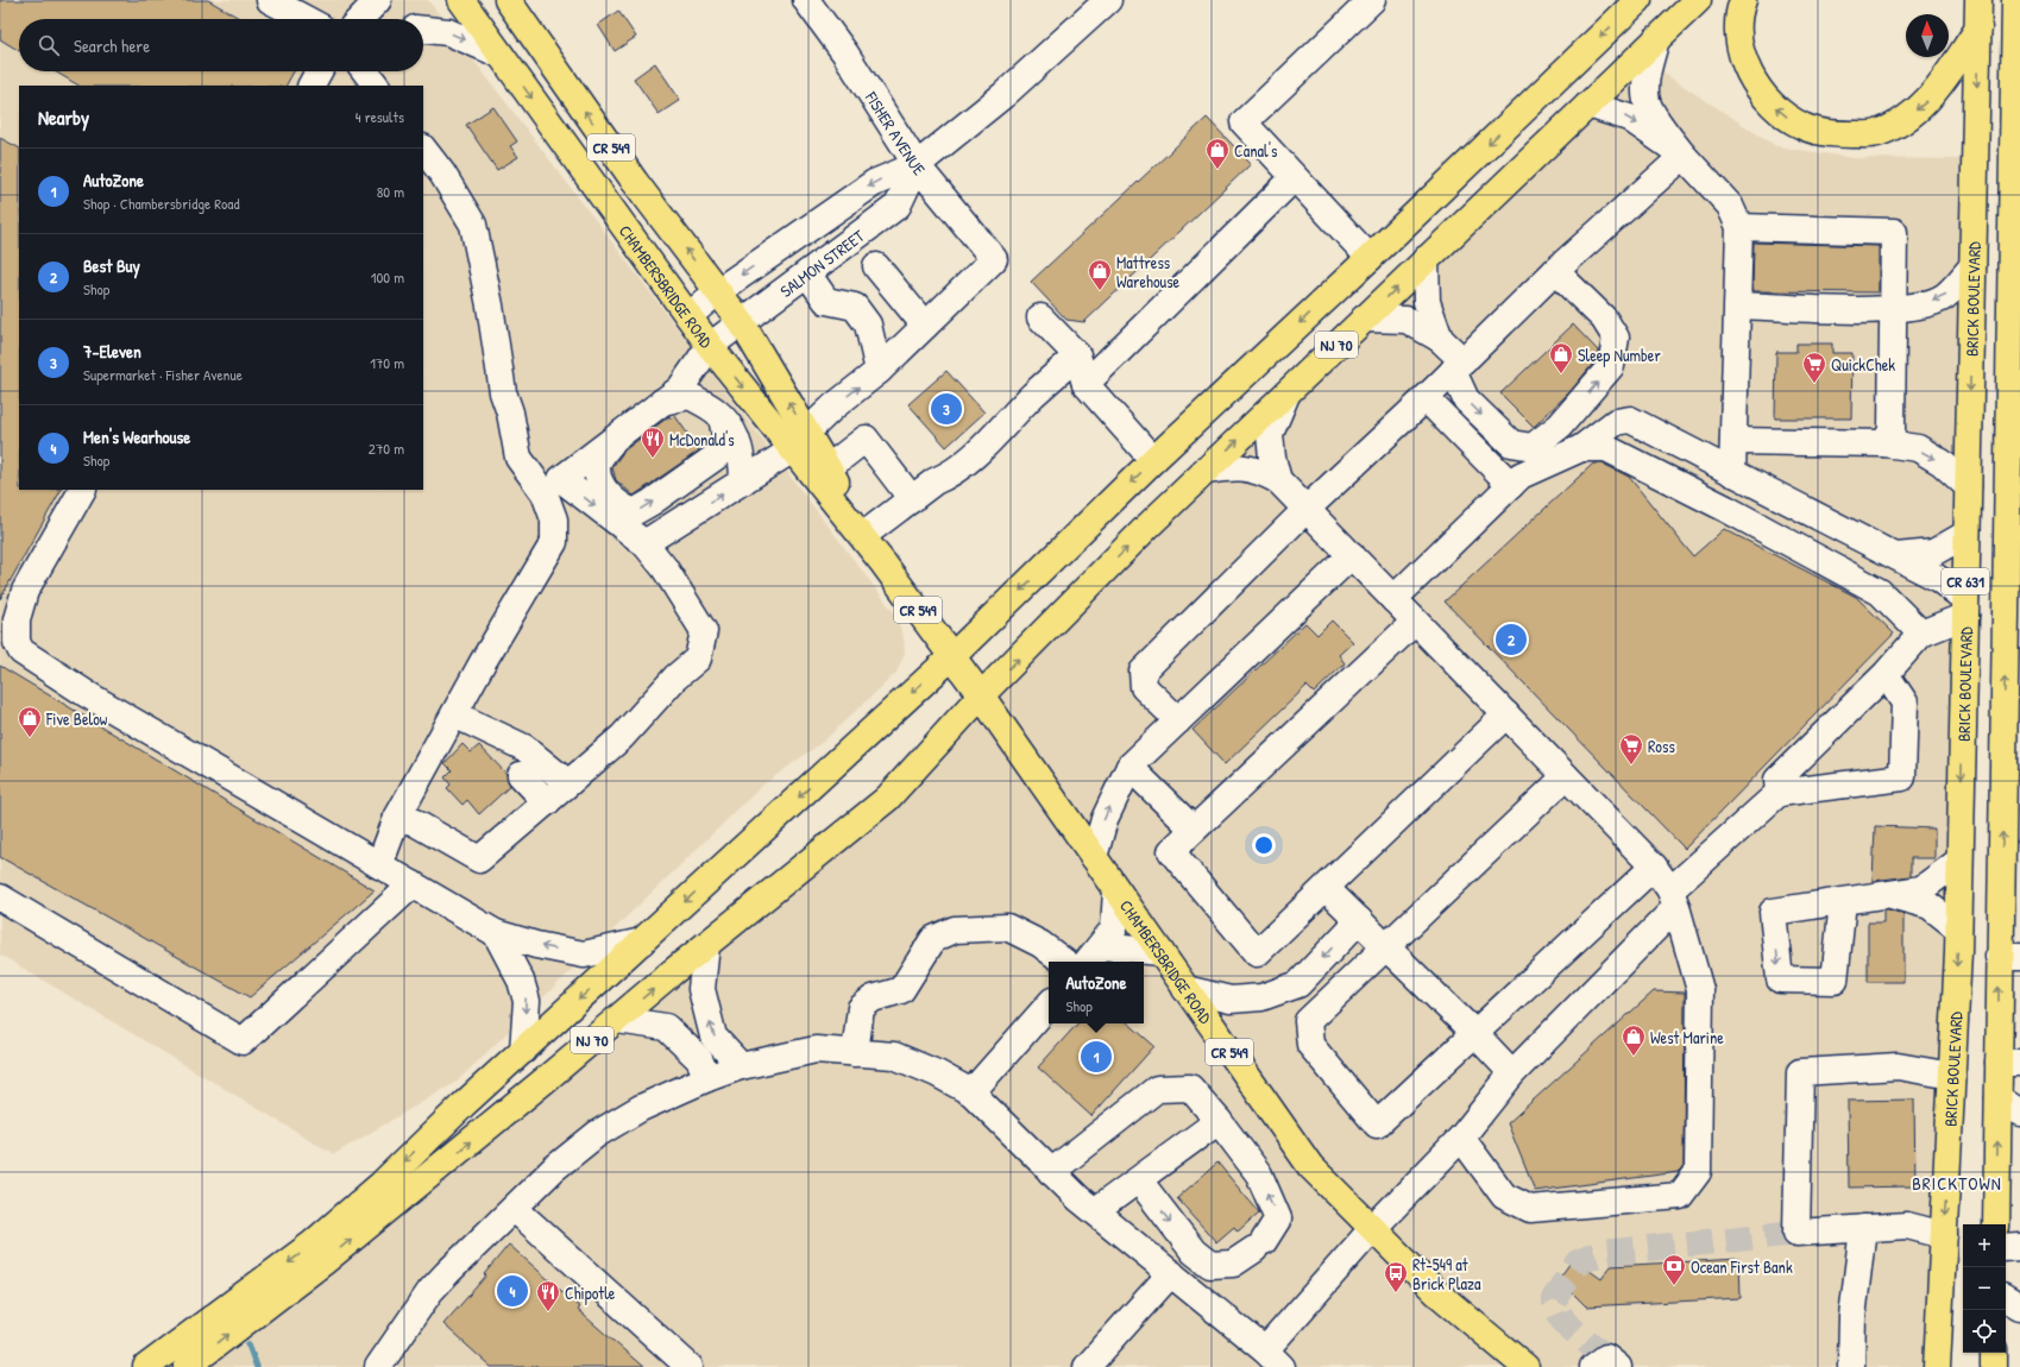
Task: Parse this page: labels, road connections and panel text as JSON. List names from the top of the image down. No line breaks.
{"streets":{"main road":["CR 549","CHAMBERSBRIDGE ROAD","BRICK BOULEVARD","NJ 70","CR 631"],"street":["FISHER AVENUE","SALMON STREET"]},"crossings":[["FISHER AVENUE","SALMON STREET"],["SALMON STREET","CHAMBERSBRIDGE ROAD"],["CHAMBERSBRIDGE ROAD","NJ 70"]],"districts":["BRICKTOWN"],"places":{"shop":["Canal's","Mattress Warehouse","Sleep Number","Five Below","West Marine"],"supermarket":["QuickChek","Ross"],"restaurant":["McDonald's","Chipotle"],"bank":["Ocean First Bank"],"bus stop":["Rt-549 at Brick Plaza"]},"north":"top","page":{"search":"Search here","heading":["Nearby","4 results"],"list":[{"mark":"1","name":"AutoZone","note":"Shop · Chambersbridge Road","value":"80 m"},{"mark":"2","name":"Best Buy","note":"Shop","value":"100 m"},{"mark":"3","name":"7-Eleven","note":"Supermarket · Fisher Avenue","value":"170 m"},{"mark":"4","name":"Men's Wearhouse","note":"Shop","value":"270 m"}],"pins":["3","2","1","4"],"popup":["AutoZone","Shop"],"map_buttons":["+","−"]}}
